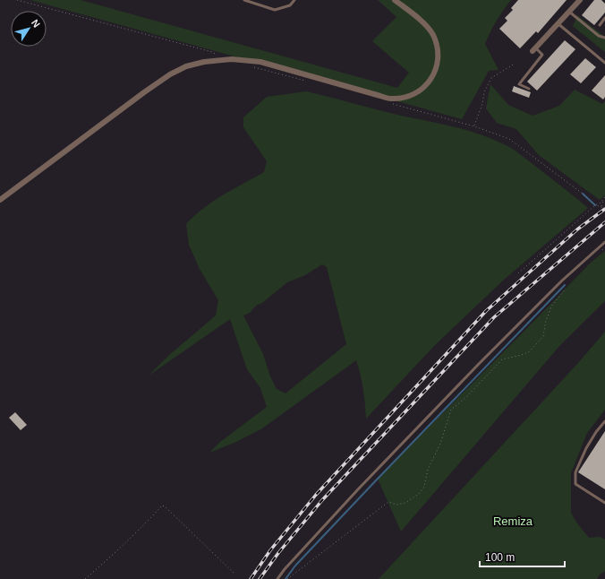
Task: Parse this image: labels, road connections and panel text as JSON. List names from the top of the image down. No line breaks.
{"parks":["Remiza"],"scale_bar":"100 m","north":"top right"}
